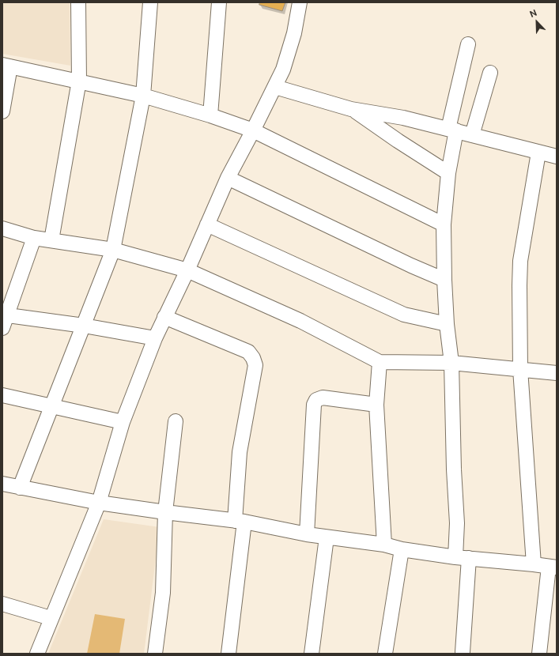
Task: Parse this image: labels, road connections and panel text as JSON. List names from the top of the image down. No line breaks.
{"north":"top left"}
